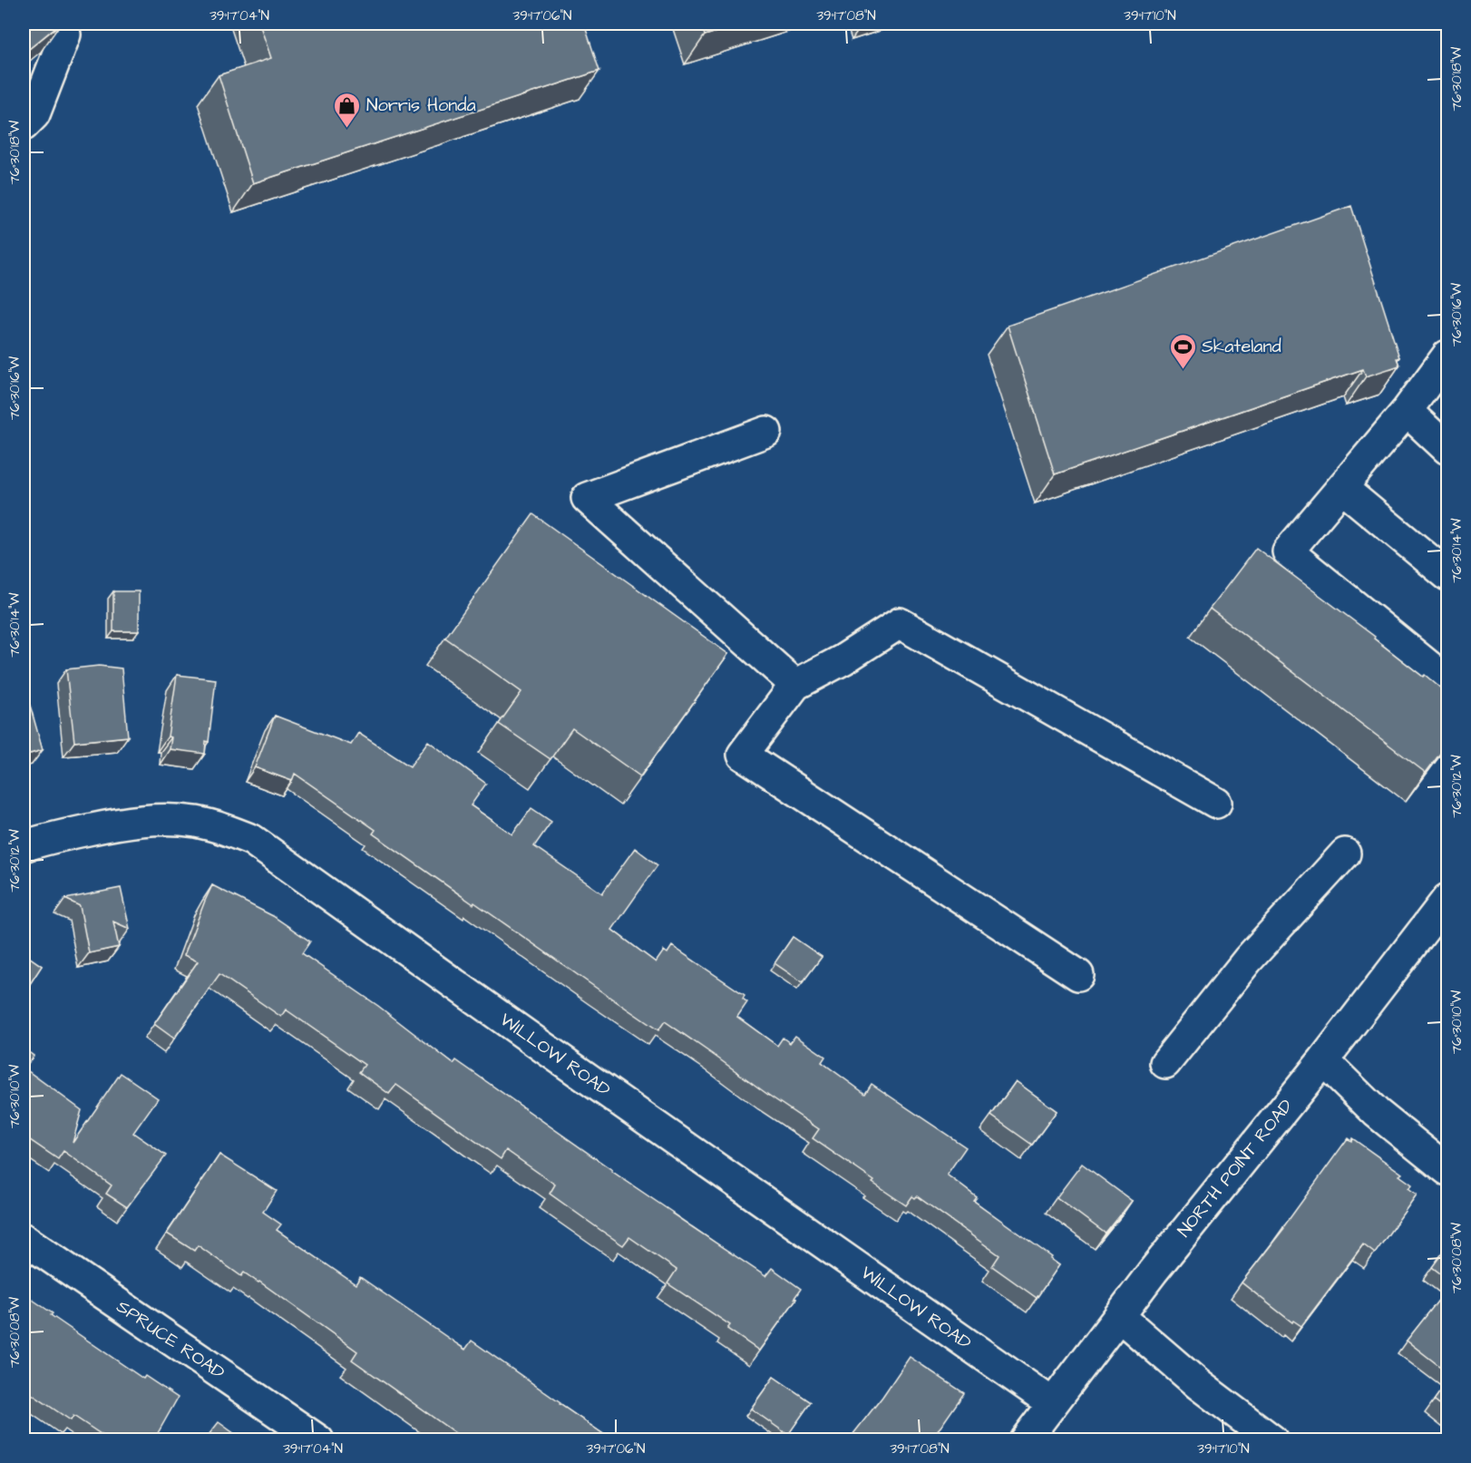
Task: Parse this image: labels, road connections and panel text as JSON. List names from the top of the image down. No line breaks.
{"streets":{"street":["WILLOW ROAD","NORTH POINT ROAD","SPRUCE ROAD"]},"crossings":[["WILLOW ROAD","NORTH POINT ROAD"]],"places":{"shop":["Norris Honda"],"sports":["Skateland"]},"coordinates":["39°17'04\"N","39°17'06\"N","39°17'08\"N","39°17'10\"N","76°30'18\"W","76°30'16\"W","76°30'14\"W","76°30'12\"W","76°30'10\"W","76°30'08\"W"]}
